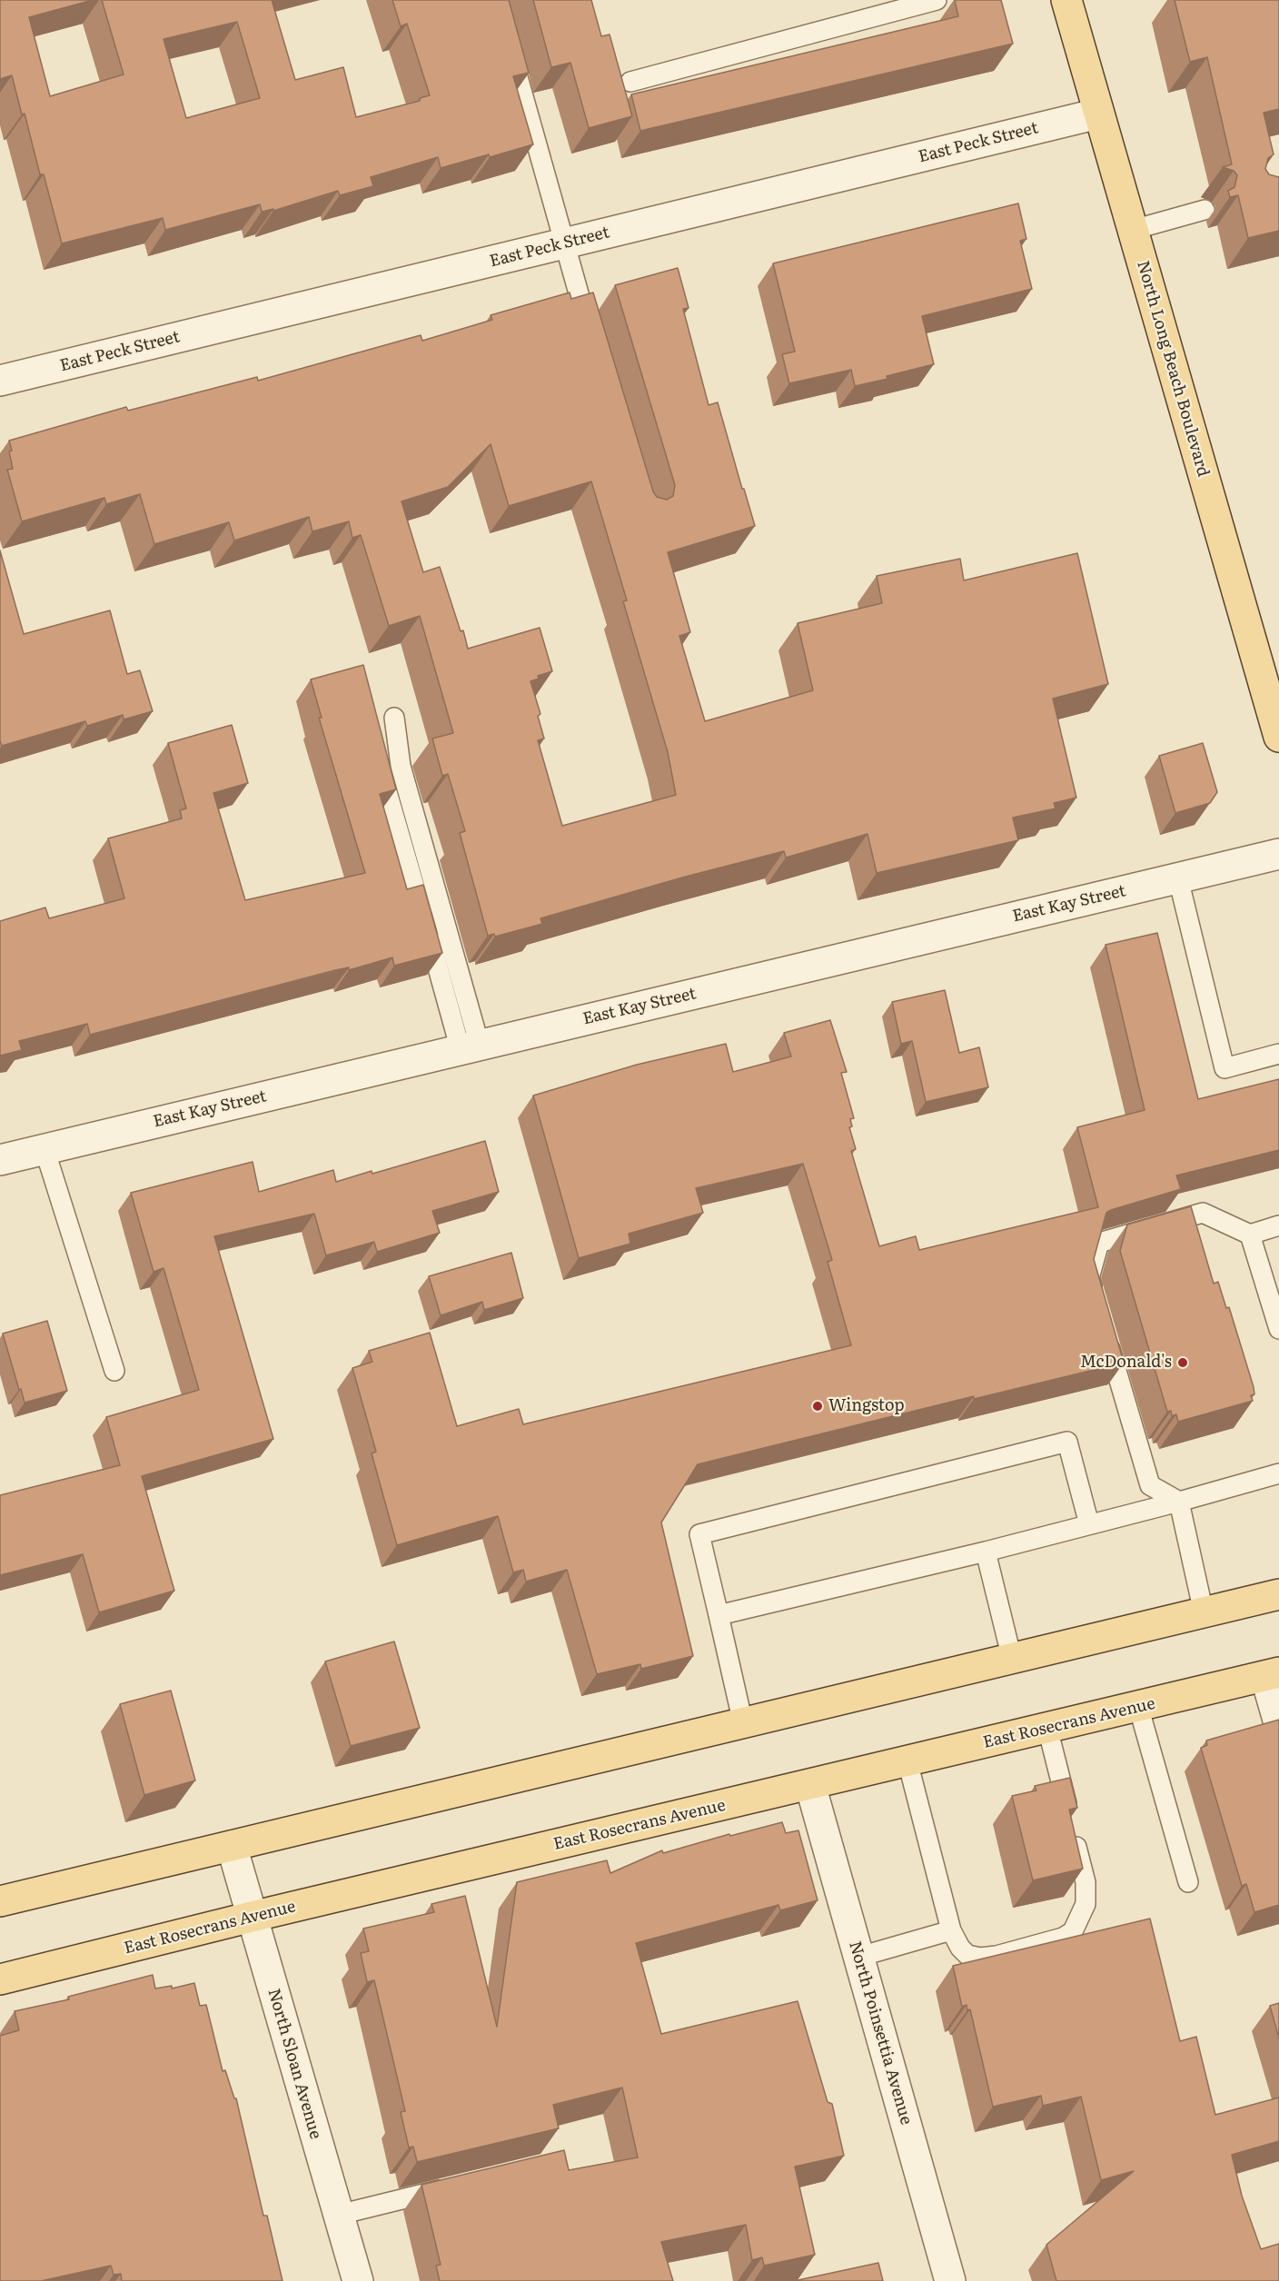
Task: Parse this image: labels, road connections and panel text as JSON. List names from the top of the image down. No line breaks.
{"streets":{"main road":["North Long Beach Boulevard","East Rosecrans Avenue"],"street":["East Peck Street","East Kay Street","North Poinsettia Avenue","North Sloan Avenue"]},"crossings":[["East Peck Street","North Long Beach Boulevard"],["East Rosecrans Avenue","North Poinsettia Avenue"],["East Rosecrans Avenue","North Sloan Avenue"]],"places":["McDonald's","Wingstop"]}
